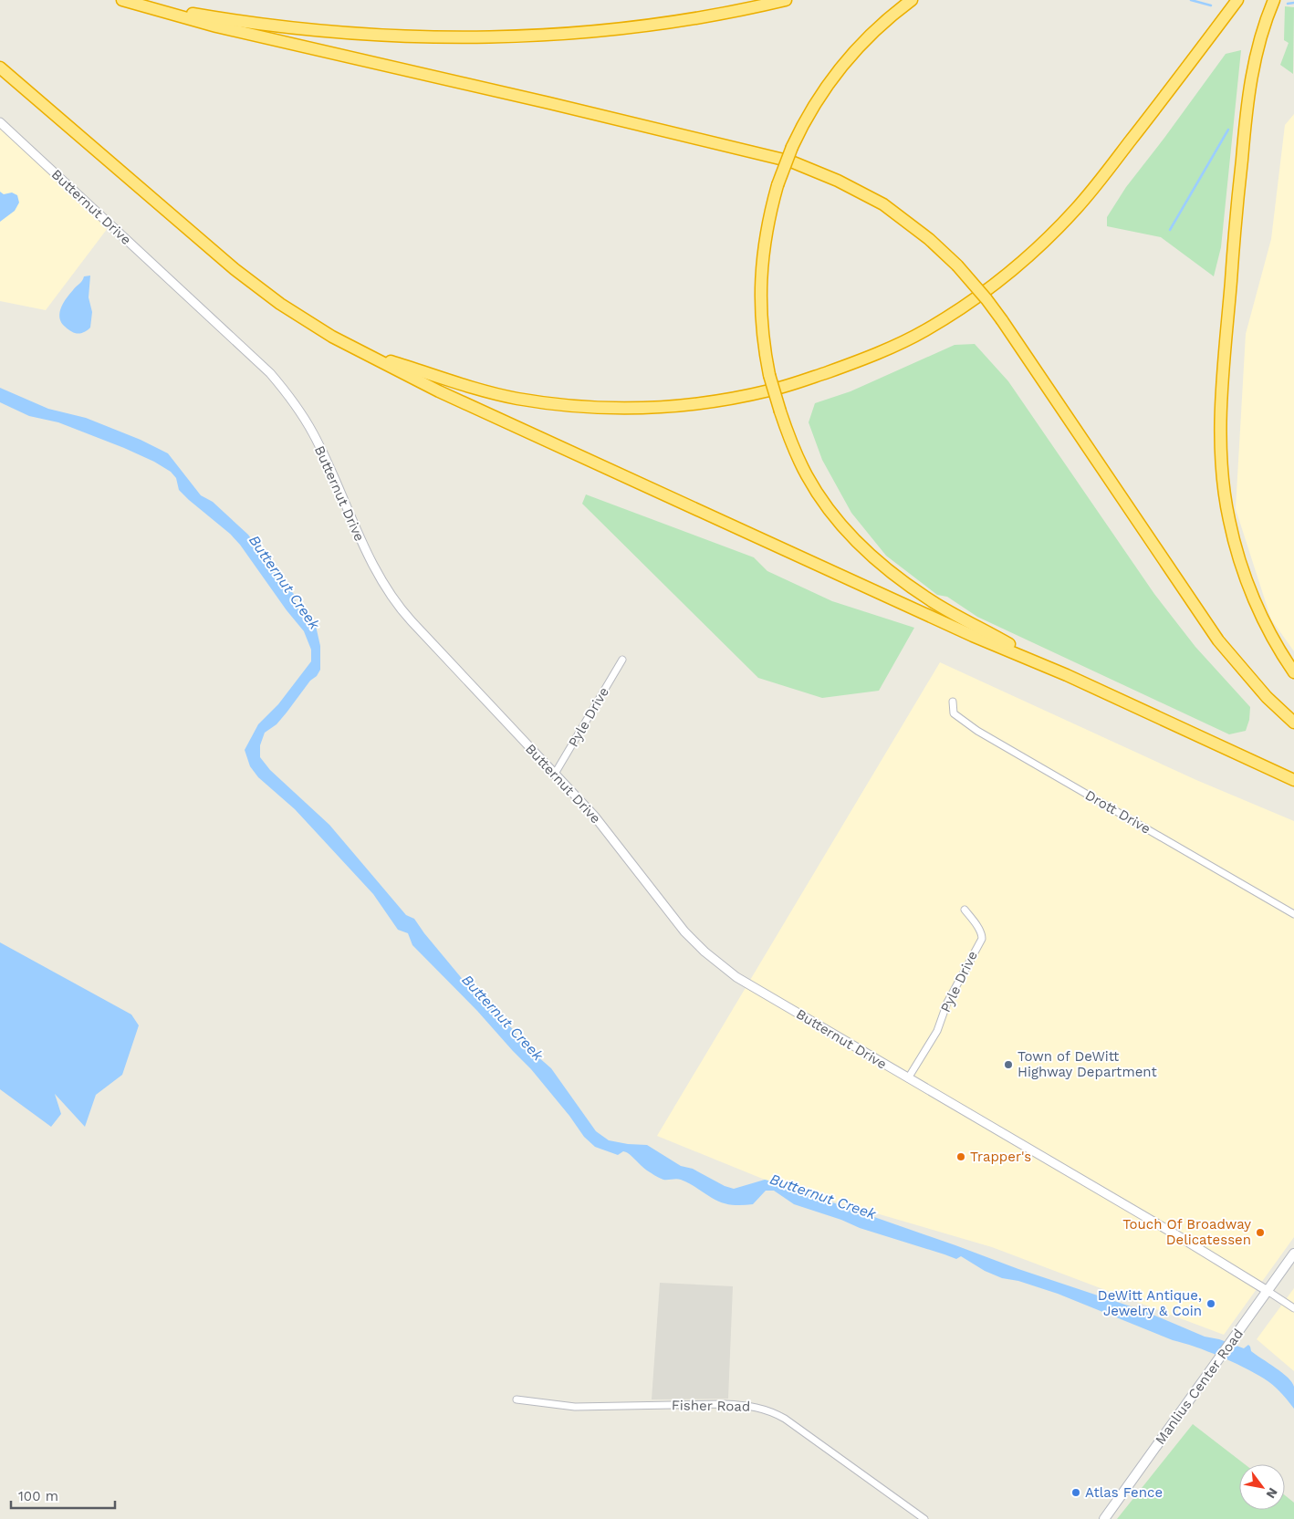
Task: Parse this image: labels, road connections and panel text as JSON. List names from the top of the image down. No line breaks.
{"streets":{"main road":["Manlius Center Road"],"street":["Butternut Drive","Pyle Drive","Drott Drive","Fisher Road"]},"crossings":[["Butternut Drive","Pyle Drive"],["Butternut Drive","Manlius Center Road"]],"water":["Butternut Creek"],"places":["Town of DeWitt Highway Department","Trapper's","Touch Of Broadway Delicatessen","DeWitt Antique, Jewelry & Coin","Atlas Fence"],"scale_bar":"100 m","north":"bottom right"}
